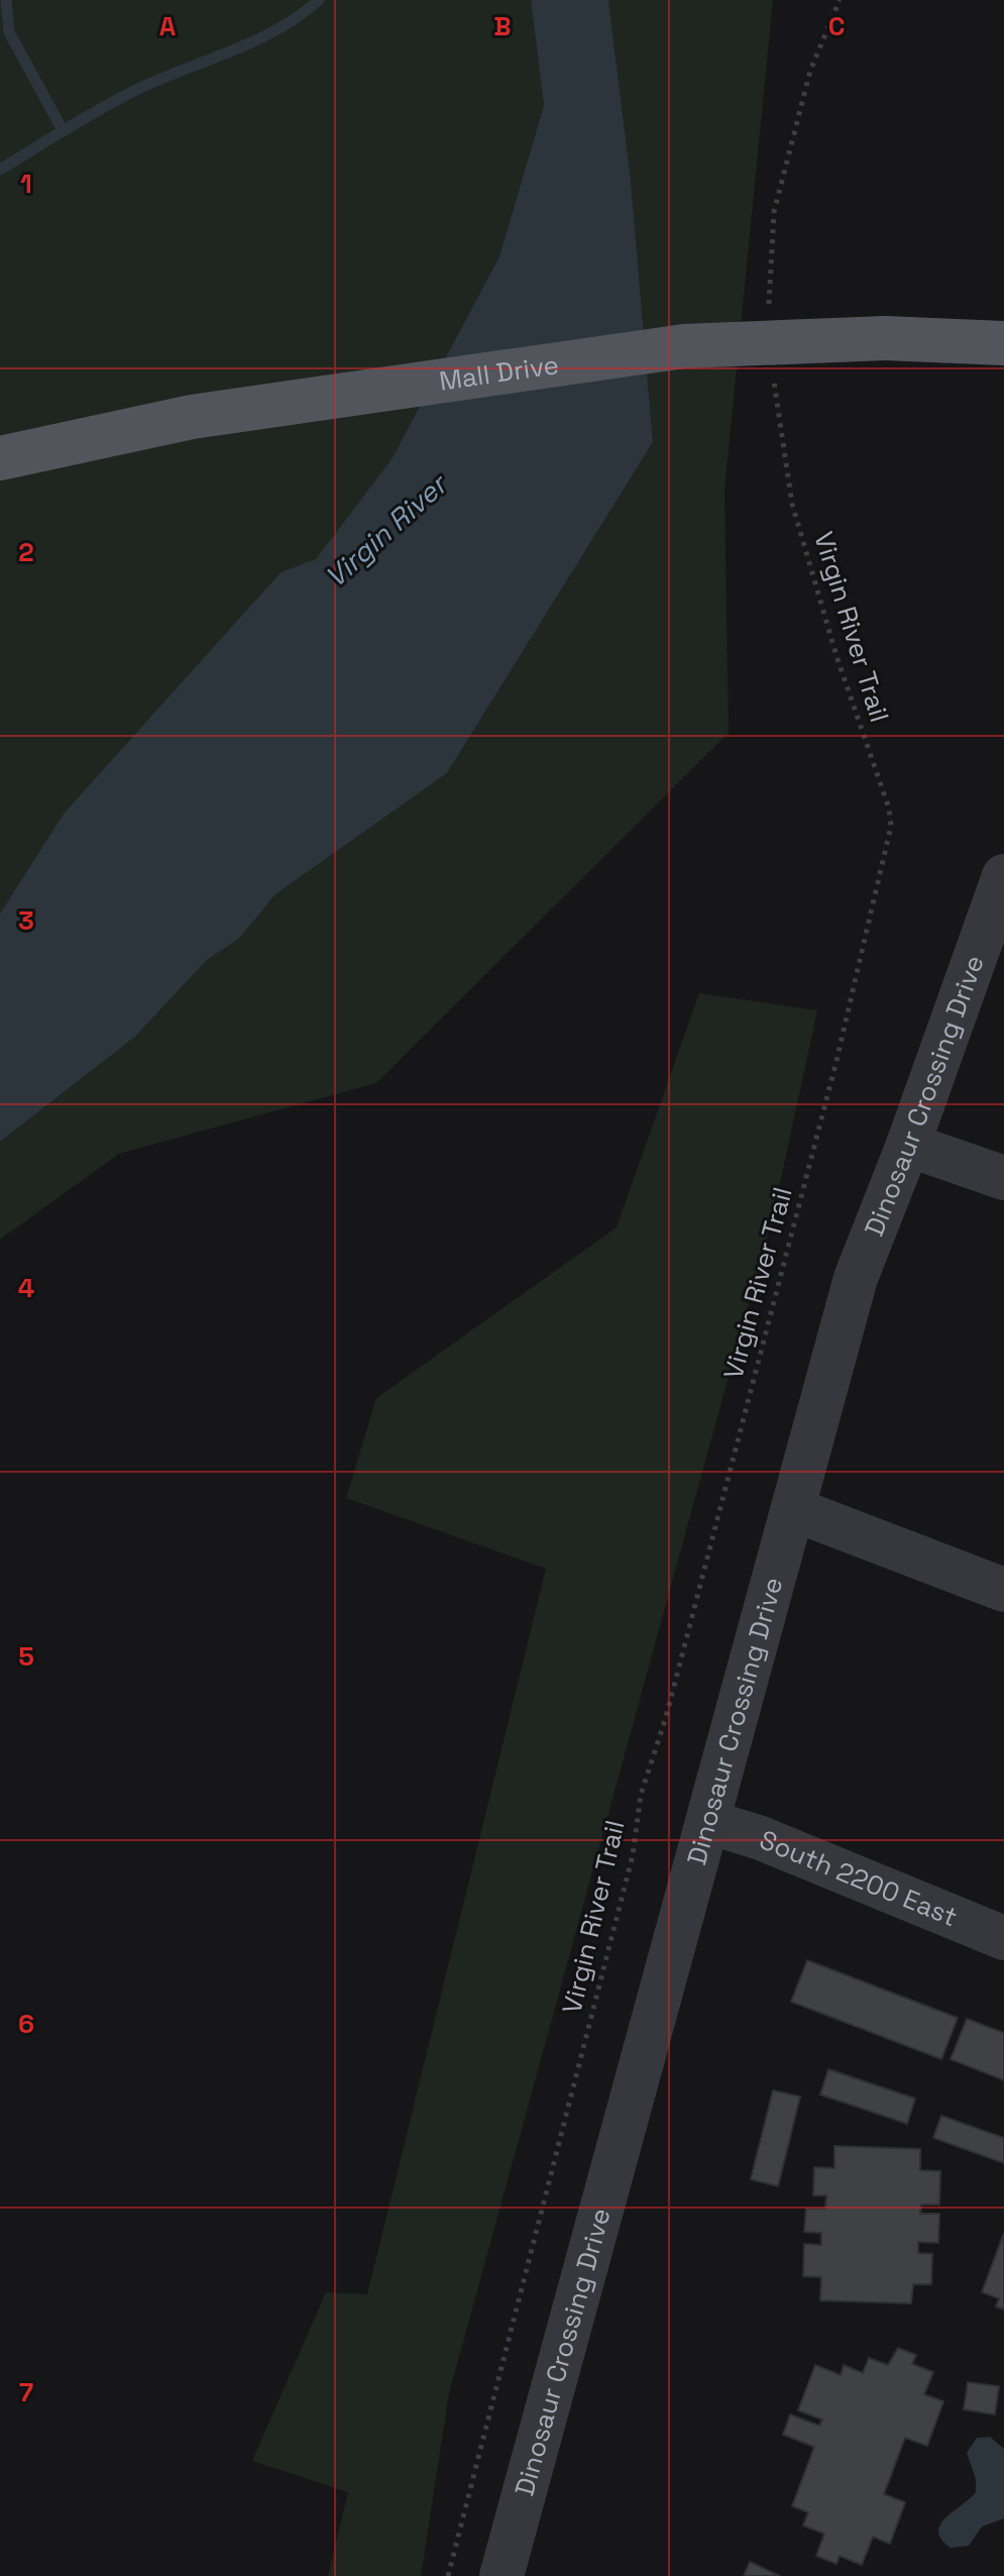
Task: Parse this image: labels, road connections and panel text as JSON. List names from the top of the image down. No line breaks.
{"streets":{"main road":["Mall Drive"],"street":["Dinosaur Crossing Drive","South 2200 East"],"path":["Virgin River Trail"]},"crossings":[["Dinosaur Crossing Drive","South 2200 East"]],"water":["Virgin River"],"grid":{"columns":["A","B","C"],"rows":["1","2","3","4","5","6","7"]}}
